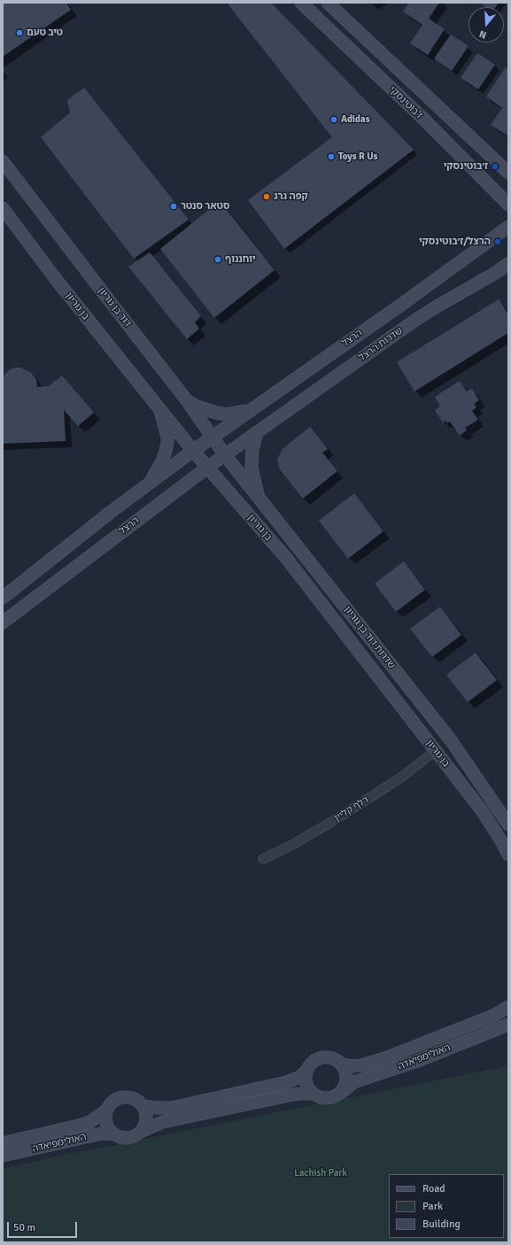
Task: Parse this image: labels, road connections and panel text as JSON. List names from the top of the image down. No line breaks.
{"streets":{"main road":["ז'בוטינסקי","בן גוריון","דוד בן גוריון","הרצל","שדרות הרצל","שדרות דוד בן גוריון","האולימפיאדה"],"street":["רלף קליין"]},"crossings":[["בן גוריון","הרצל"],["בן גוריון","רלף קליין"],["דוד בן גוריון","הרצל"],["דוד בן גוריון","שדרות דוד בן גוריון"],["הרצל","שדרות הרצל"],["הרצל","שדרות דוד בן גוריון"]],"parks":["Lachish Park"],"places":["טיב טעם","Adidas","Toys R Us","ז׳בוטינסקי","קפה גרג","סטאר סנטר","הרצל/ז׳בוטינסקי","יוחננוף"],"legend":["Road","Park","Building"],"scale_bar":"50 m","north":"bottom"}
